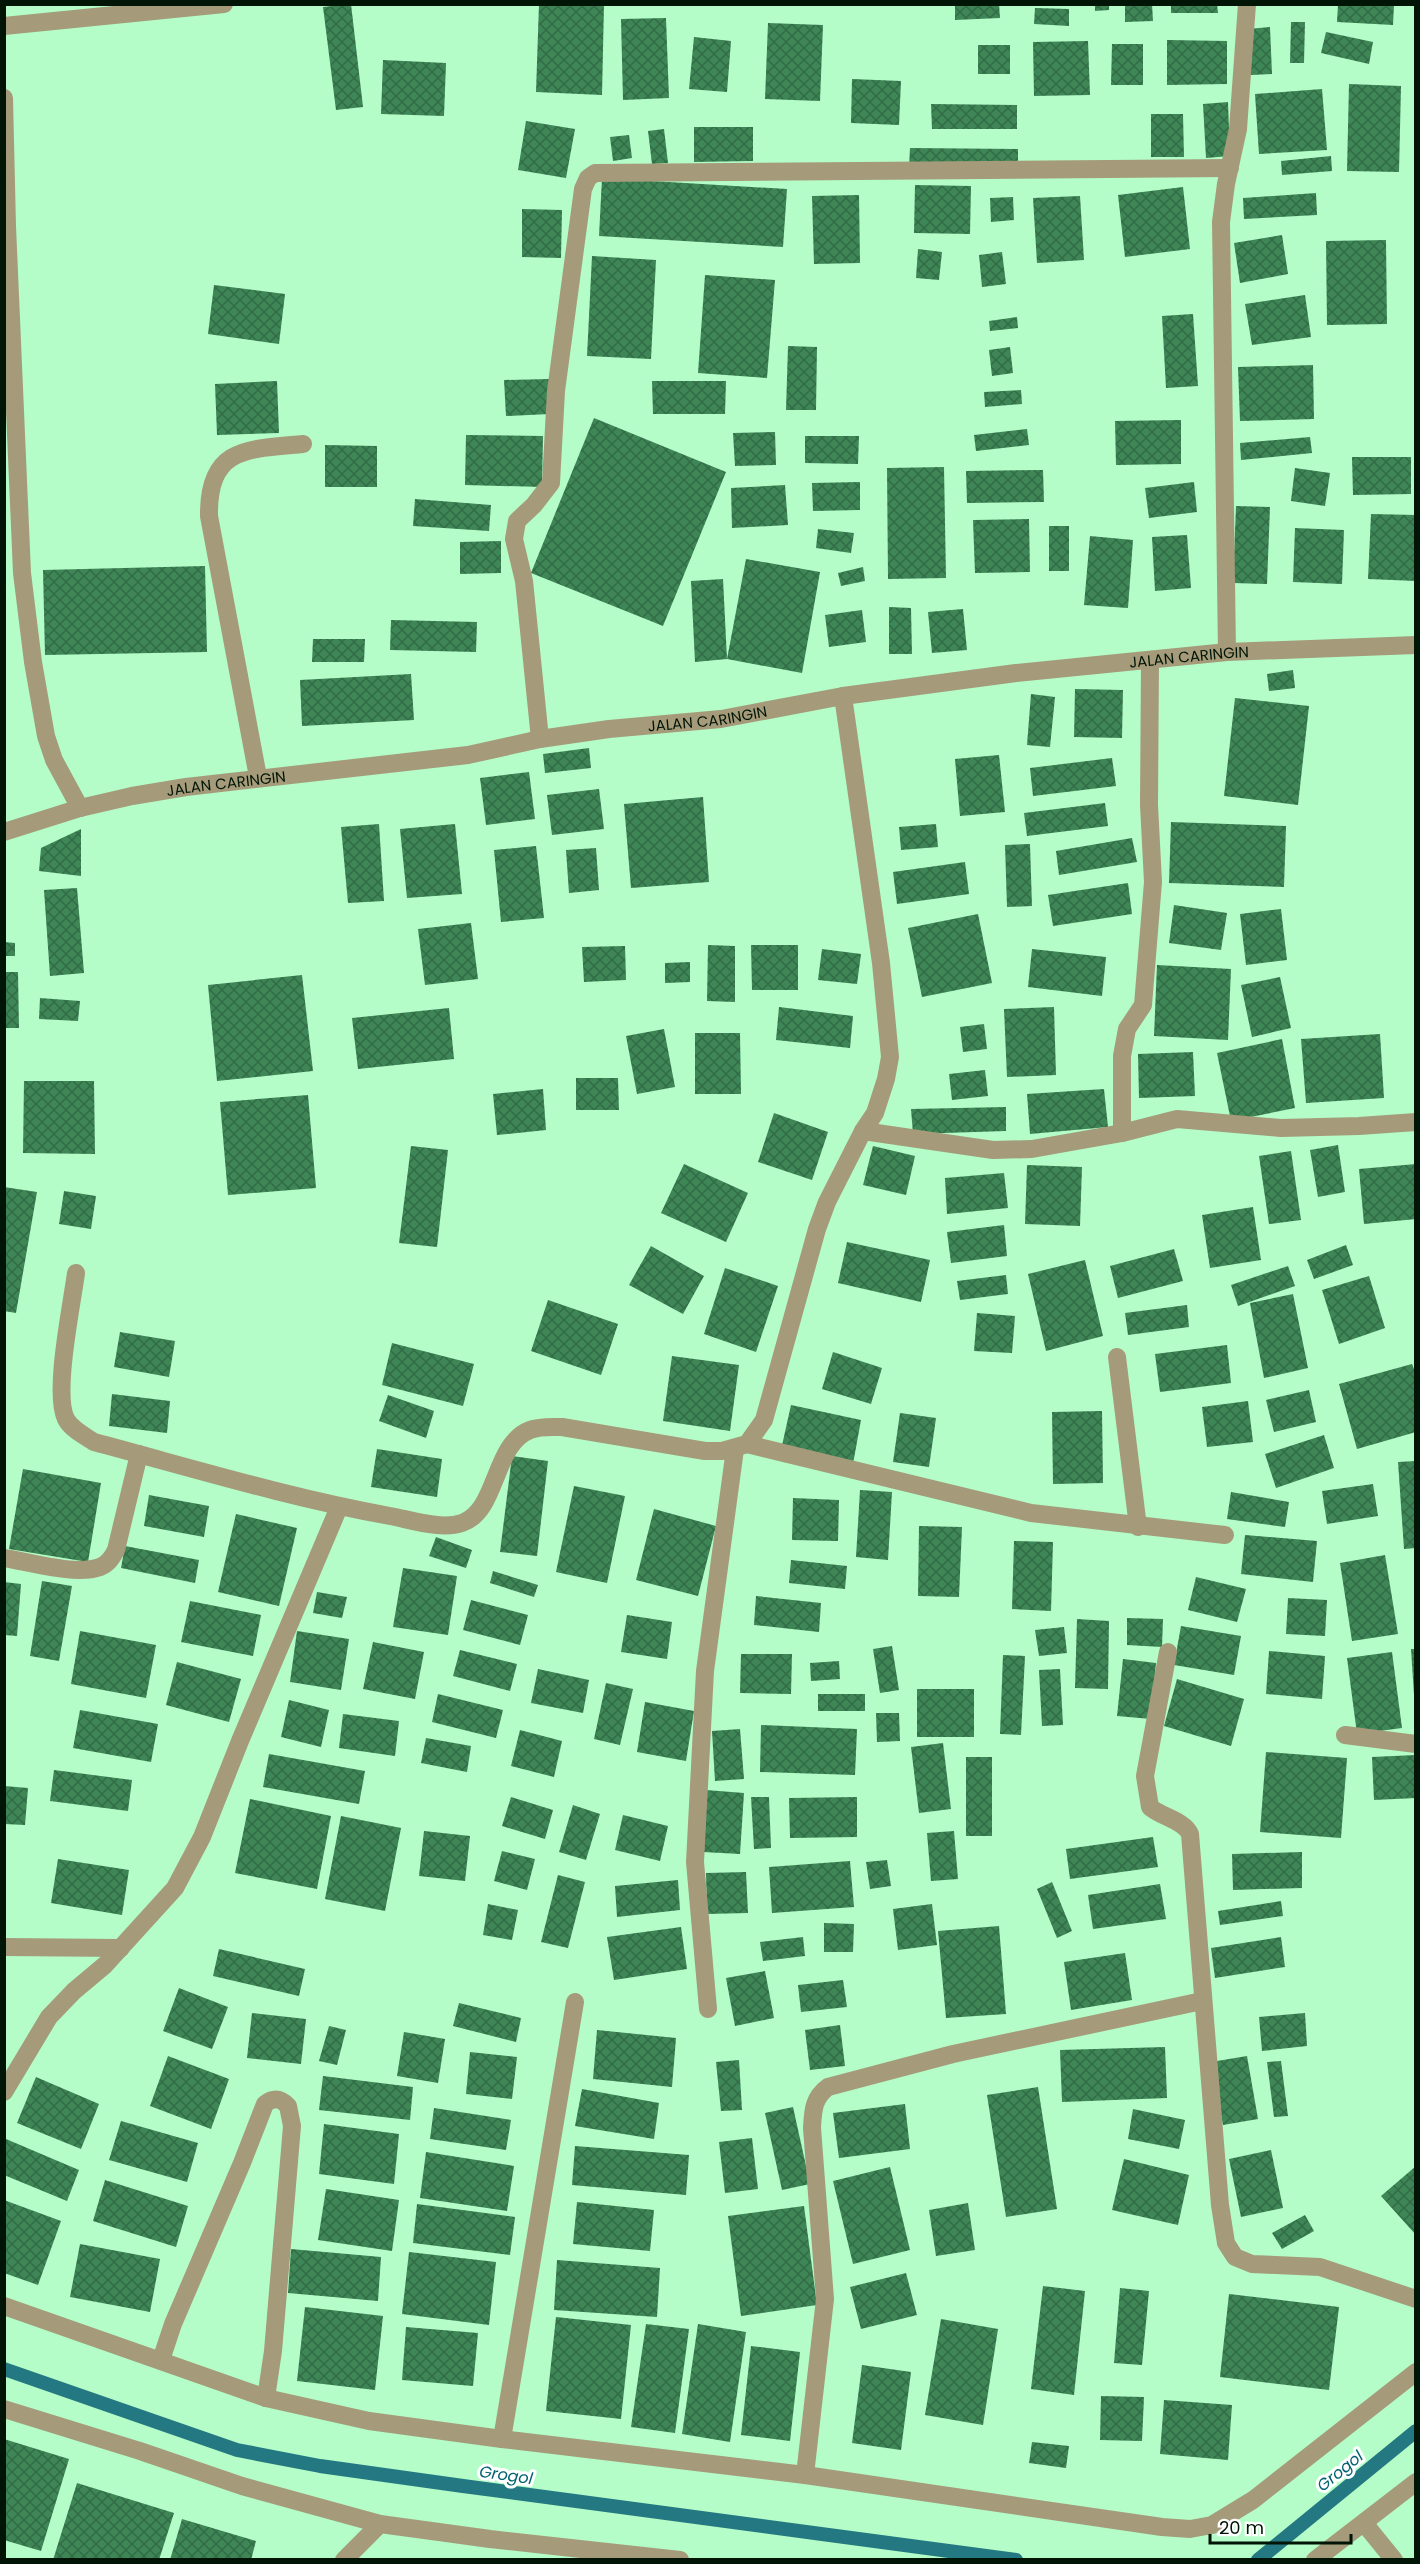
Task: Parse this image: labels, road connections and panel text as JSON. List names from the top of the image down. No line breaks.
{"streets":{"street":["JALAN CARINGIN"]},"water":["Grogol"],"scale_bar":"20 m"}
